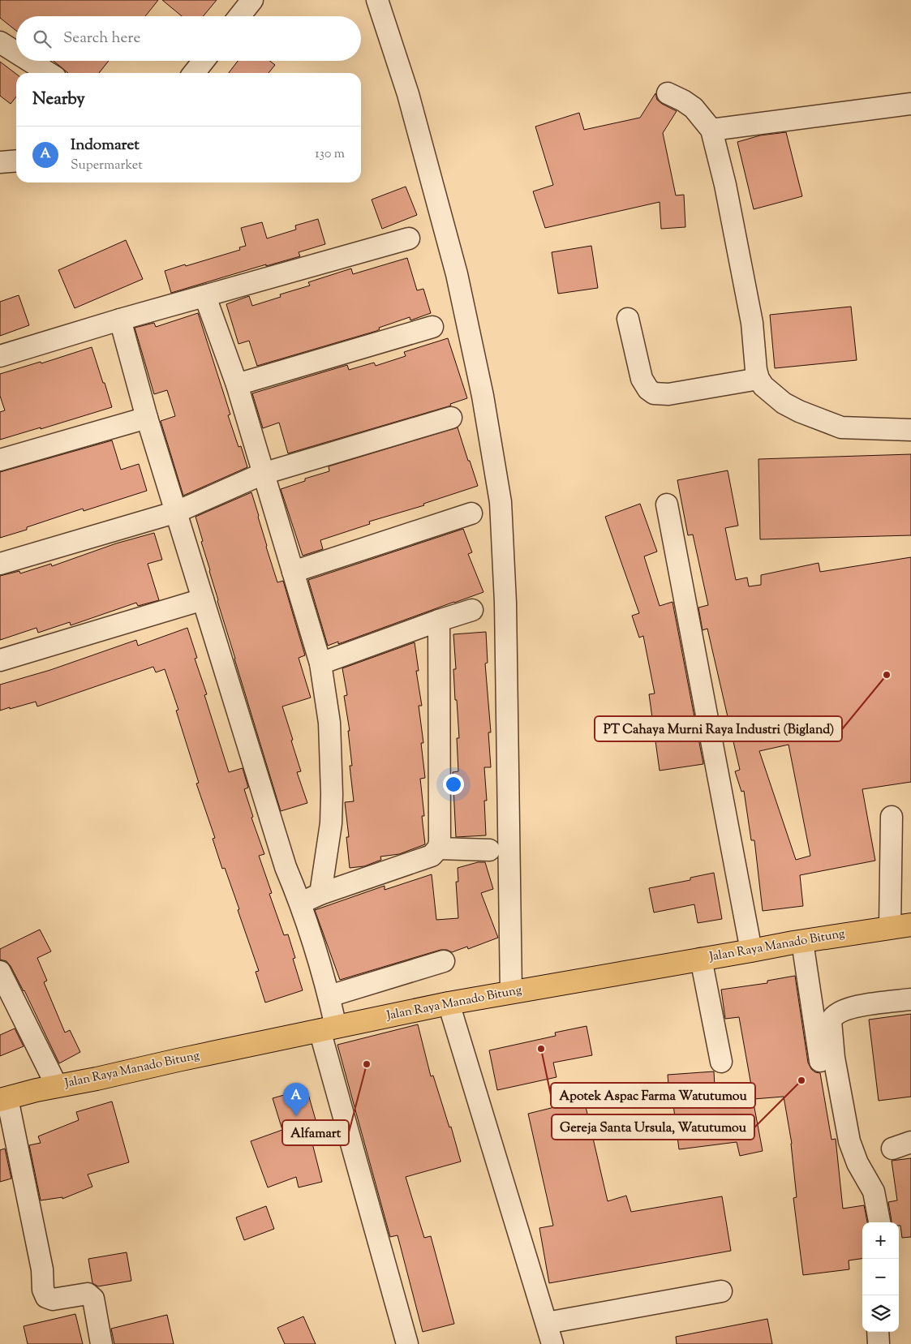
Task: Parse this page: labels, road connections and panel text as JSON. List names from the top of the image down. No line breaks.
{"streets":{"highway":["Jalan Raya Manado Bitung"]},"places":["PT Cahaya Murni Raya Industri (Bigland)","Apotek Aspac Farma Watutumou","Alfamart","Gereja Santa Ursula, Watutumou"],"page":{"search":"Search here","heading":"Nearby","list":[{"mark":"A","name":"Indomaret","note":"Supermarket","value":"130 m"}],"pins":"A","map_buttons":["+","−"]}}
